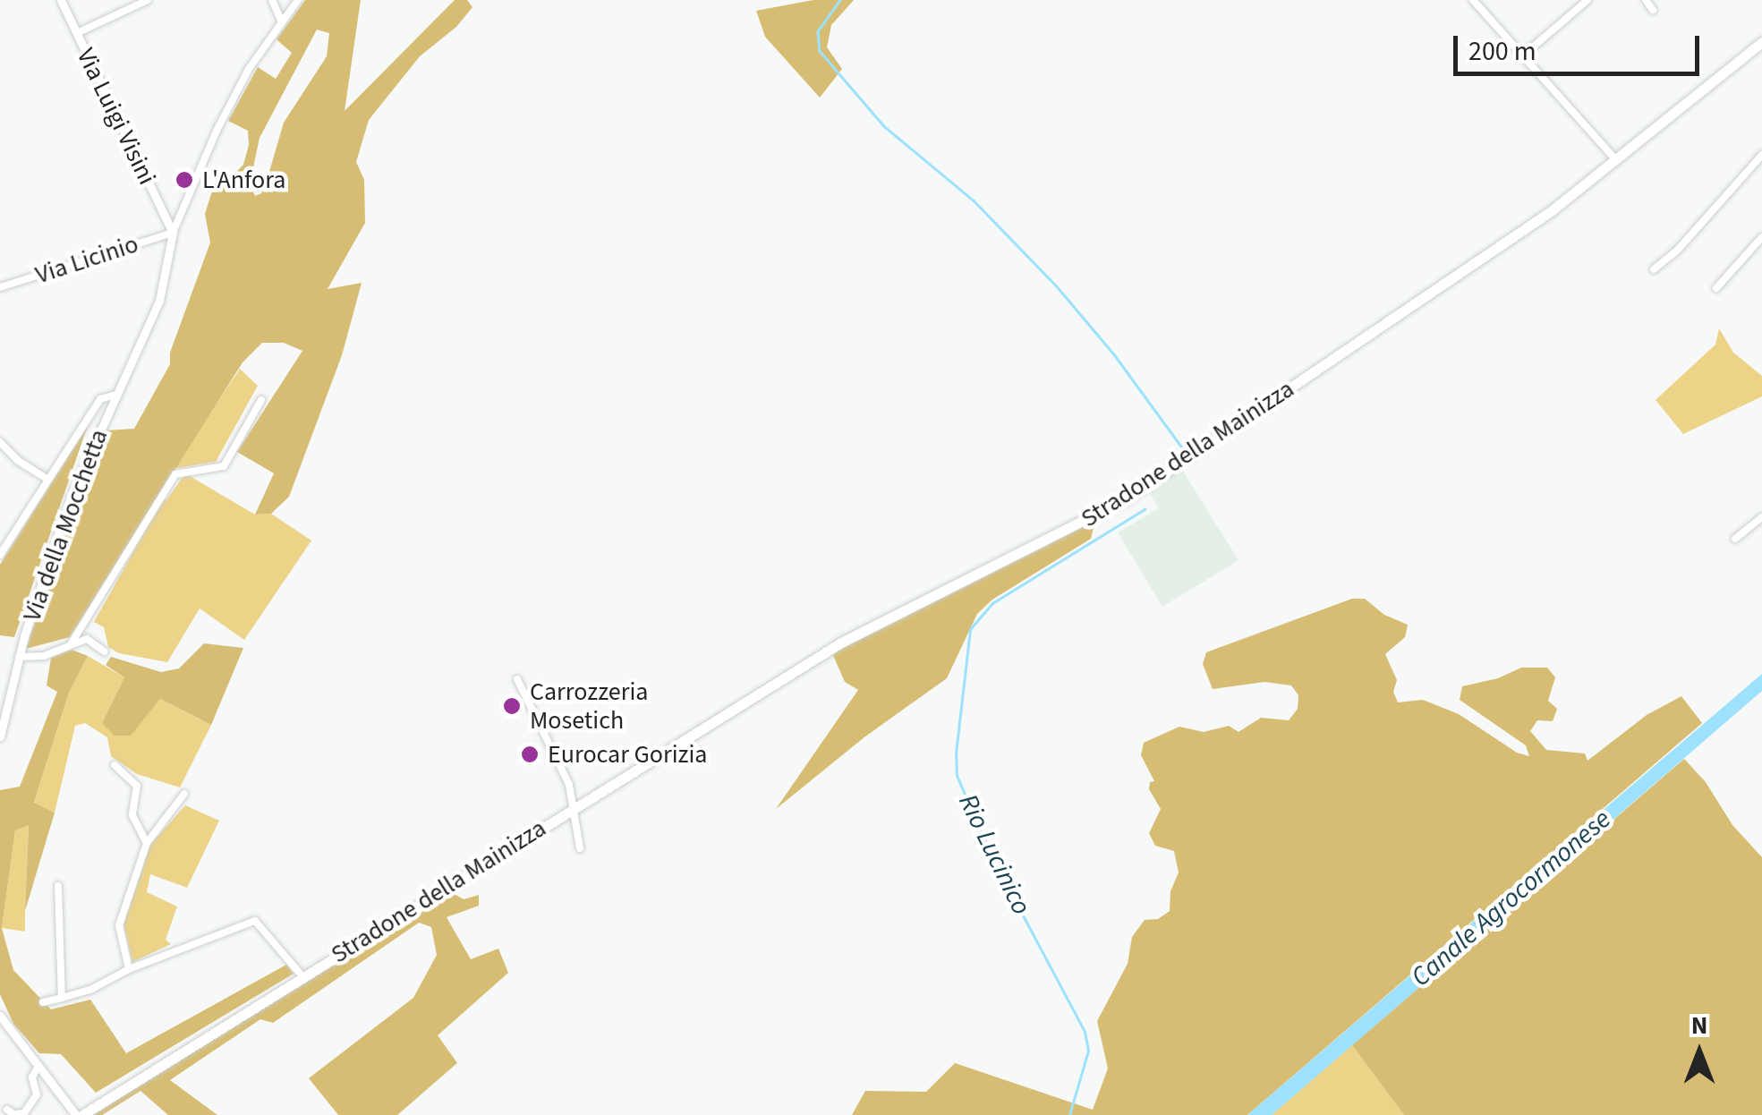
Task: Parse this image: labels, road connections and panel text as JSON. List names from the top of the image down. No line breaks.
{"streets":{"main road":["Stradone della Mainizza"],"street":["Via Luigi Visini","Via Licinio","Via della Mocchetta"]},"crossings":[["Via Luigi Visini","Via Licinio"],["Via Luigi Visini","Via della Mocchetta"],["Via Licinio","Via della Mocchetta"]],"water":["Rio Lucinico","Canale Agrocormonese"],"places":["L'Anfora","Carrozzeria Mosetich","Eurocar Gorizia"],"scale_bar":"200 m","north":"top"}
